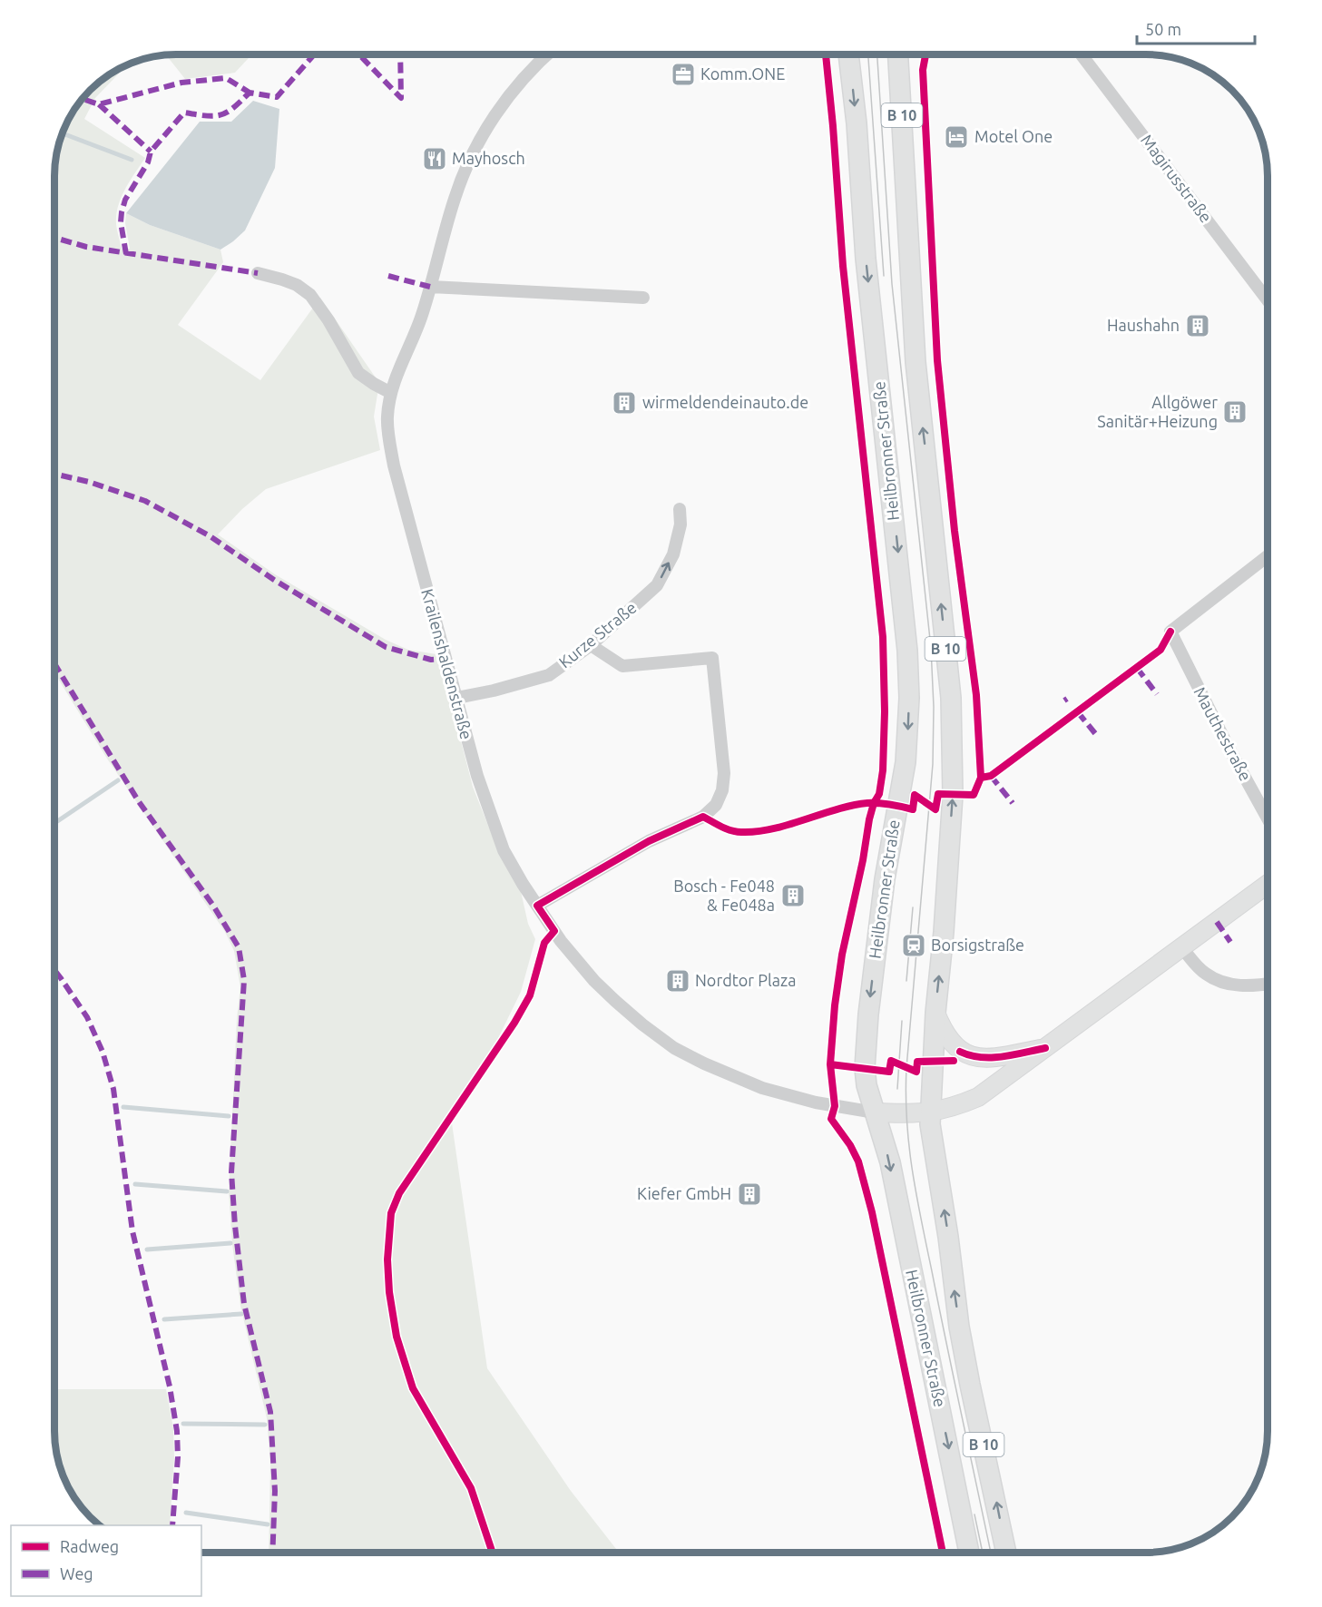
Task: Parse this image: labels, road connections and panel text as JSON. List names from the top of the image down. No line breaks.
{"streets":{"main road":["B 10","Heilbronner Straße"],"street":["Magirusstraße","Kurze Straße","Krailenshaldenstraße","Mauthestraße"]},"crossings":[["Heilbronner Straße","Krailenshaldenstraße"],["Kurze Straße","Krailenshaldenstraße"]],"one_way":["Kurze Straße"],"places":{"office":["Komm.ONE"],"hotel":["Motel One"],"restaurant":["Mayhosch"],"building":["Haushahn","wirmeldendeinauto.de","Allgöwer Sanitär+Heizung","Bosch - Fe048 & Fe048a","Nordtor Plaza","Kiefer GmbH"],"station":["Borsigstraße"]},"legend":["Radweg","Weg"],"scale_bar":"50 m"}
